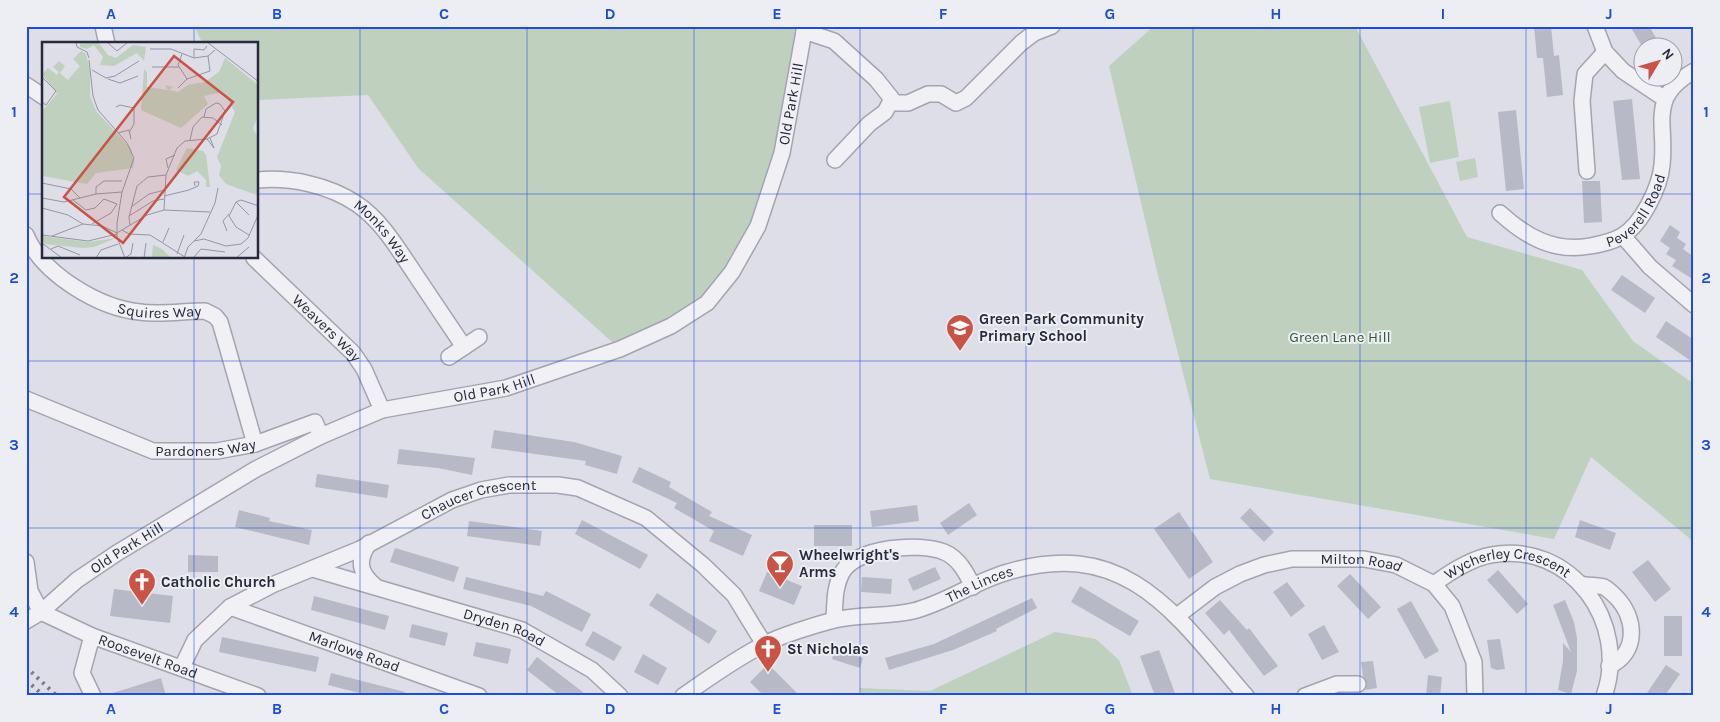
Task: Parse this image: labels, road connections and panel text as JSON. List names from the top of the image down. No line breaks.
{"streets":{"street":["Old Park Hill","Peverell Road","Monks Way","Squires Way","Weavers Way","Pardoners Way","Chaucer Crescent","Milton Road","Wycherley Crescent","The Linces","Dryden Road","Marlowe Road","Roosevelt Road"]},"crossings":[["Old Park Hill","Weavers Way"],["Old Park Hill","Pardoners Way"],["Old Park Hill","Roosevelt Road"],["Squires Way","Pardoners Way"],["Chaucer Crescent","The Linces"],["Chaucer Crescent","Dryden Road"],["Chaucer Crescent","Marlowe Road"],["Chaucer Crescent","Roosevelt Road"],["Milton Road","Wycherley Crescent"],["Milton Road","The Linces"]],"parks":["Green Lane Hill"],"places":{"school or university":["Green Park Community Primary School"],"bar":["Wheelwright's Arms"],"church":["Catholic Church","St Nicholas"]},"north":"top right","grid":{"columns":["A","B","C","D","E","F","G","H","I","J"],"rows":["1","2","3","4"]}}
